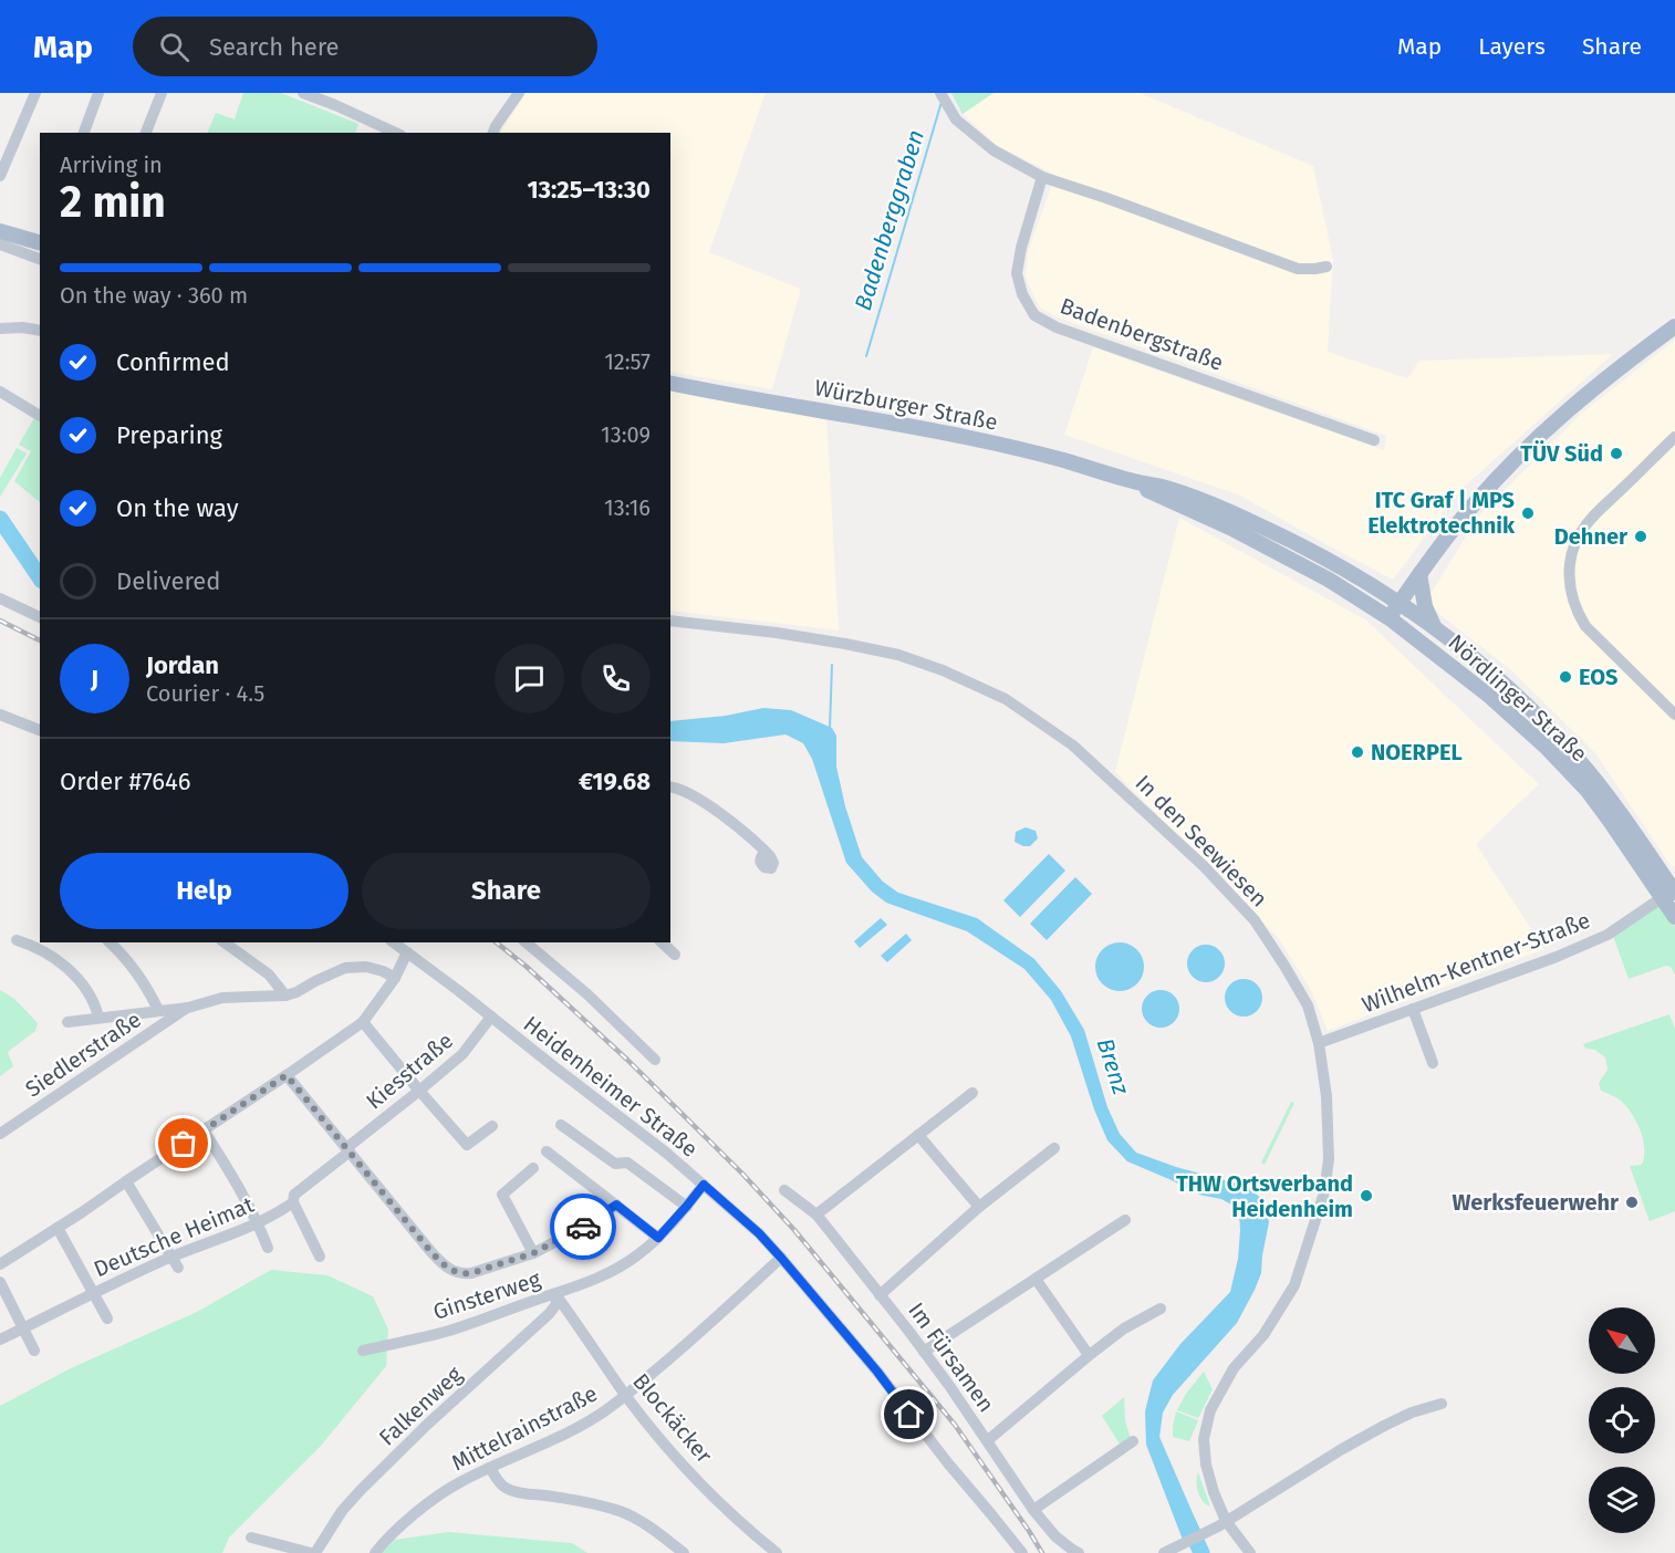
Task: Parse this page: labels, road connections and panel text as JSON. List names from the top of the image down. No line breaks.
{"streets":{"main road":["Würzburger Straße","Nördlinger Straße"],"street":["Badenbergstraße","In den Seewiesen","Wilhelm-Kentner-Straße","Siedlerstraße","Kiesstraße","Heidenheimer Straße","Deutsche Heimat","Ginsterweg","Im Fürsamen","Falkenweg","Blockäcker","Mittelrainstraße"]},"crossings":[["Würzburger Straße","Nördlinger Straße"],["Nördlinger Straße","Wilhelm-Kentner-Straße"],["In den Seewiesen","Wilhelm-Kentner-Straße"],["Kiesstraße","Heidenheimer Straße"],["Kiesstraße","Deutsche Heimat"],["Heidenheimer Straße","Ginsterweg"],["Heidenheimer Straße","Mittelrainstraße"],["Ginsterweg","Falkenweg"],["Ginsterweg","Blockäcker"],["Falkenweg","Blockäcker"],["Blockäcker","Mittelrainstraße"]],"water":["Badenberggraben","Brenz"],"places":["TÜV Süd","ITC Graf | MPS Elektrotechnik","Dehner","EOS","NOERPEL","THW Ortsverband Heidenheim","Werksfeuerwehr"],"north":"top left","page":{"header":"Map","search":"Search here","nav":["Map","Layers","Share"],"heading":["2 min","Arriving in","13:25–13:30"],"panel":["Jordan","Courier · 4.5","Order #7646","€19.68"],"bar":"On the way · 360 m","list":[["Confirmed","12:57"],["Preparing","13:09"],["On the way","13:16"],"Delivered"],"round":"J","buttons":["Help","Share"]}}
